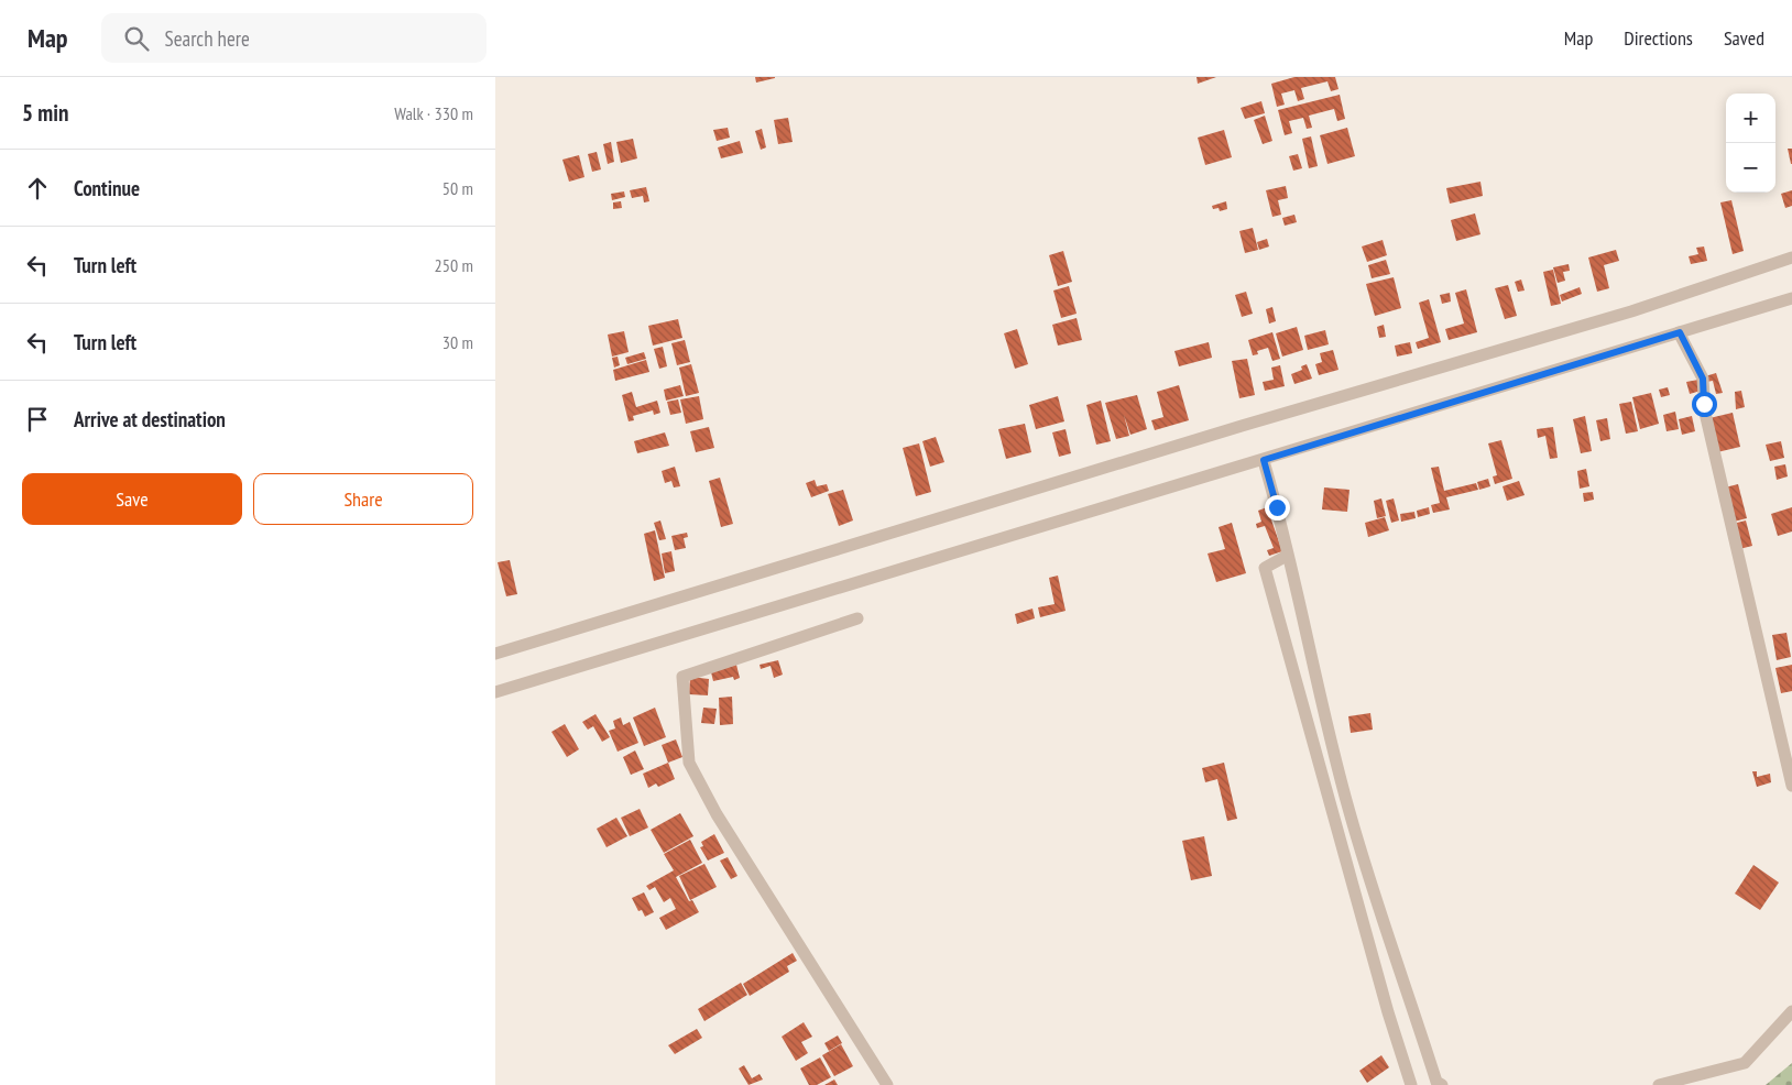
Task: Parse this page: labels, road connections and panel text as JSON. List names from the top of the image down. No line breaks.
{"page":{"header":"Map","search":"Search here","nav":["Map","Directions","Saved"],"heading":["5 min","Walk · 330 m"],"map_buttons":["+","−"],"list":[["Continue","50 m"],["Turn left","250 m"],["Turn left","30 m"],"Arrive at destination"],"buttons":["Save","Share"]}}
